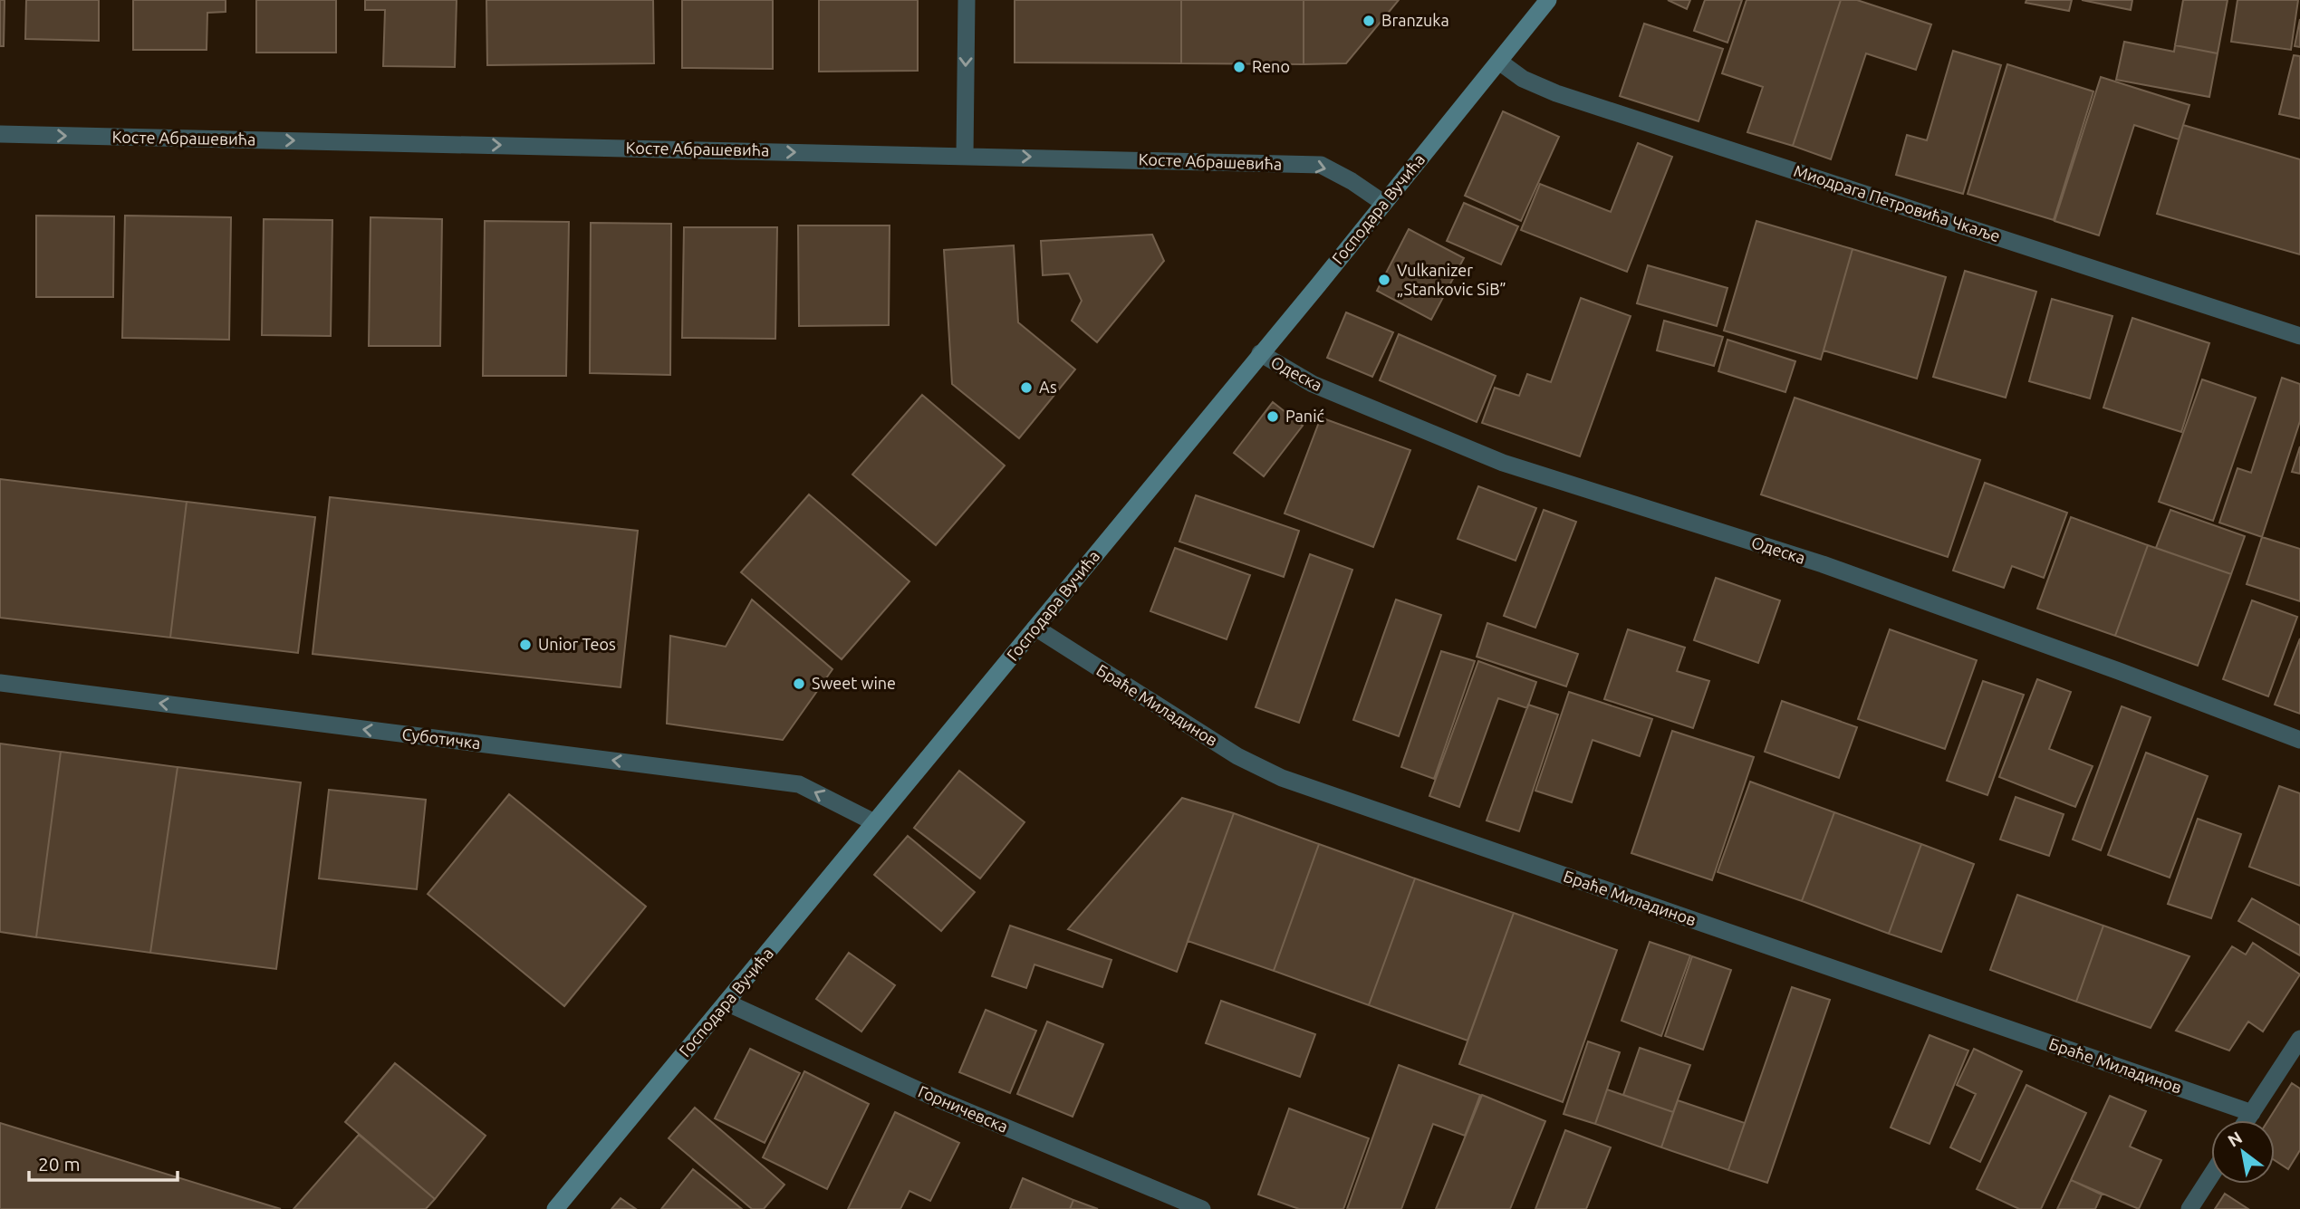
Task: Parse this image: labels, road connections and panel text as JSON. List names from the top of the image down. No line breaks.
{"streets":{"main road":["Господара Вучића"],"street":["Косте Абрашевића","Миодрага Петровића Чкаље","Одеска","Браће Миладинов","Суботичка","Горничевска"]},"crossings":[["Косте Абрашевића","Господара Вучића"],["Миодрага Петровића Чкаље","Господара Вучића"],["Господара Вучића","Одеска"],["Господара Вучића","Браће Миладинов"],["Господара Вучића","Суботичка"],["Господара Вучића","Горничевска"]],"one_way":["Косте Абрашевића","Суботичка"],"places":["Branzuka","Reno","Vulkanizer „Stankovic SiB”","As","Panić","Unior Teos","Sweet wine"],"scale_bar":"20 m","north":"top left"}
